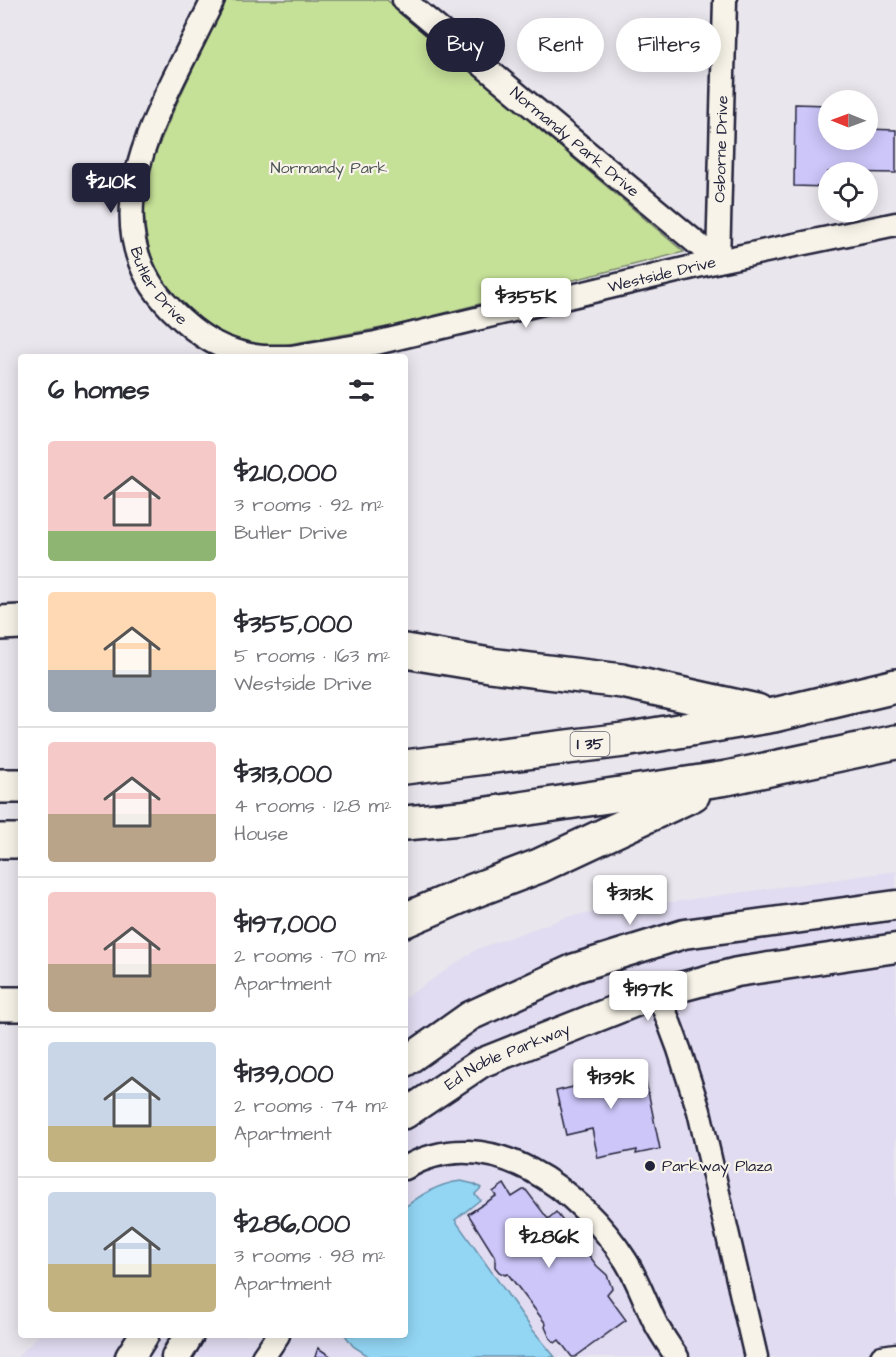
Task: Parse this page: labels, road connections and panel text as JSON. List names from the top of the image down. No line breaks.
{"streets":{"highway":["I 35"],"main road":["Ed Noble Parkway"],"street":["Normandy Park Drive","Osborne Drive","Westside Drive","Butler Drive"]},"crossings":[["Normandy Park Drive","Osborne Drive"],["Normandy Park Drive","Westside Drive"],["Osborne Drive","Westside Drive"]],"parks":["Normandy Park"],"places":["Parkway Plaza"],"north":"left","page":{"chip":["Buy","Rent","Filters"],"price":["$210K","$355K","$313K","$197K","$139K","$286K"],"heading":"6 homes","list":[{"name":"$210,000","note":"3 rooms · 92 m² · Butler Drive"},{"name":"$355,000","note":"5 rooms · 163 m² · Westside Drive"},{"name":"$313,000","note":"4 rooms · 128 m² · House"},{"name":"$197,000","note":"2 rooms · 70 m² · Apartment"},{"name":"$139,000","note":"2 rooms · 74 m² · Apartment"},{"name":"$286,000","note":"3 rooms · 98 m² · Apartment"}]}}
